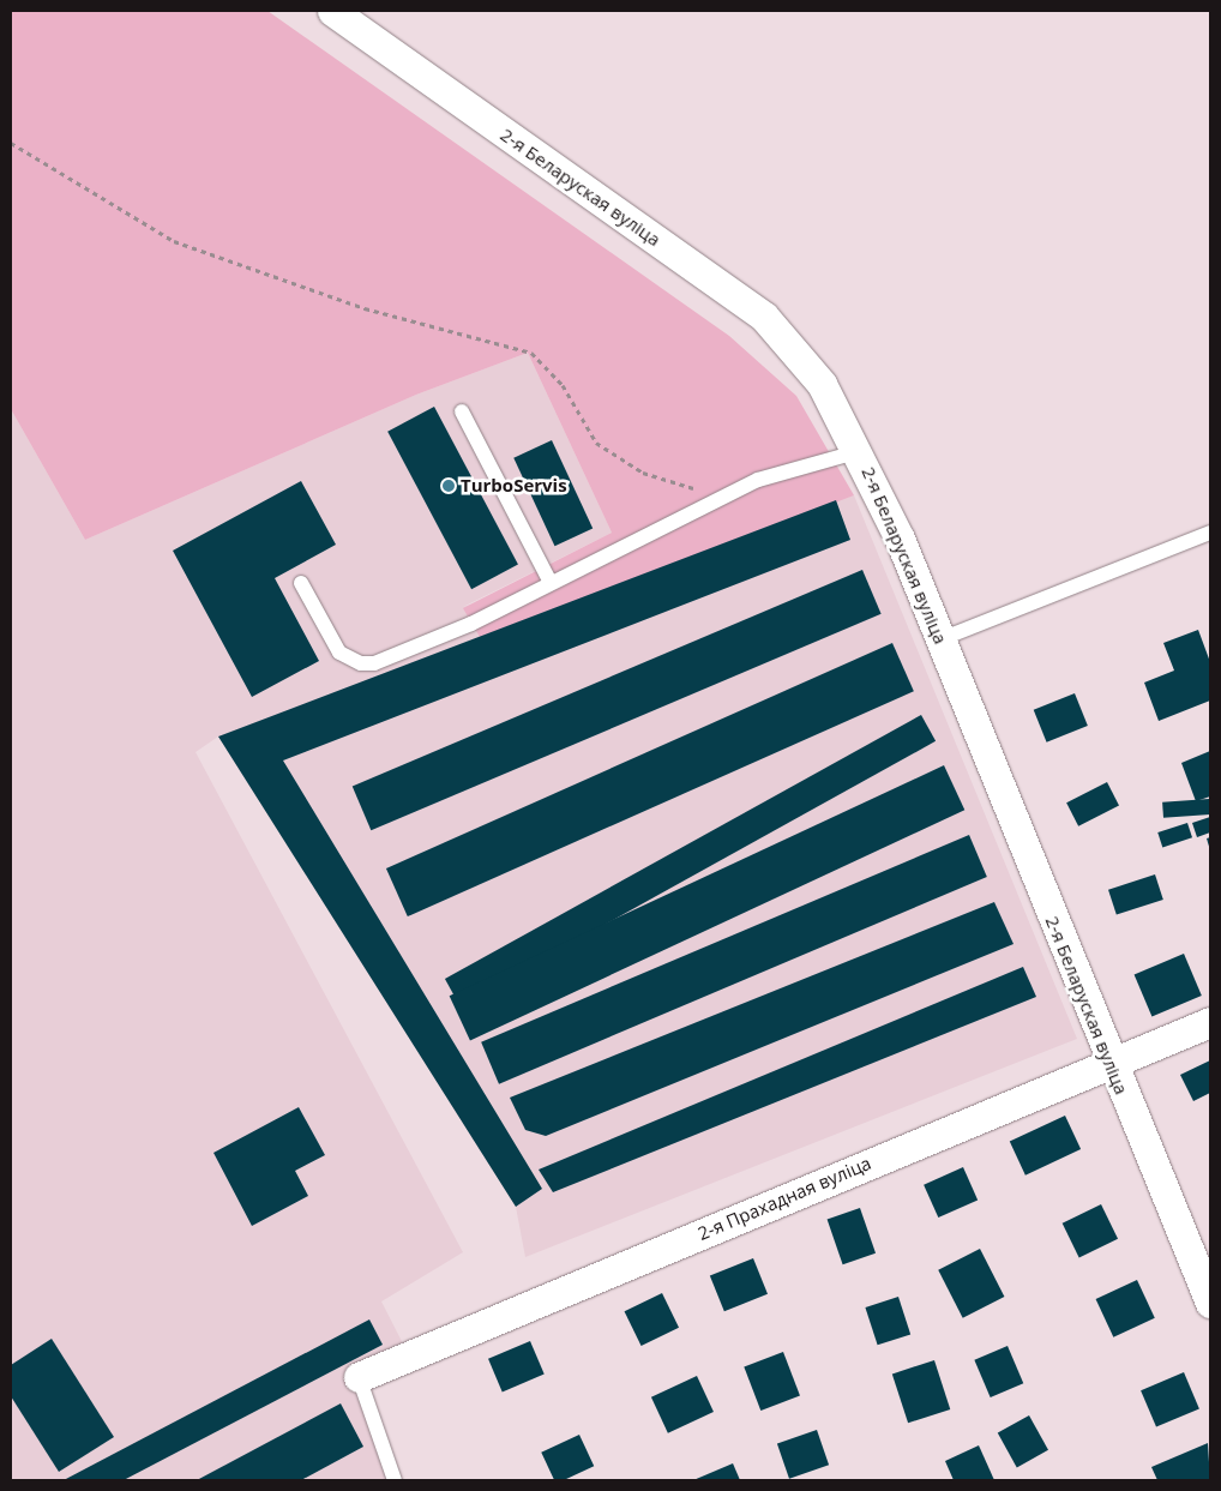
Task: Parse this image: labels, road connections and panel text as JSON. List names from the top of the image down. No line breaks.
{"streets":{"street":["2-я Беларуская вуліца","2-я Прахадная вуліца"]},"crossings":[["2-я Беларуская вуліца","2-я Прахадная вуліца"]],"places":["TurboServis"]}
